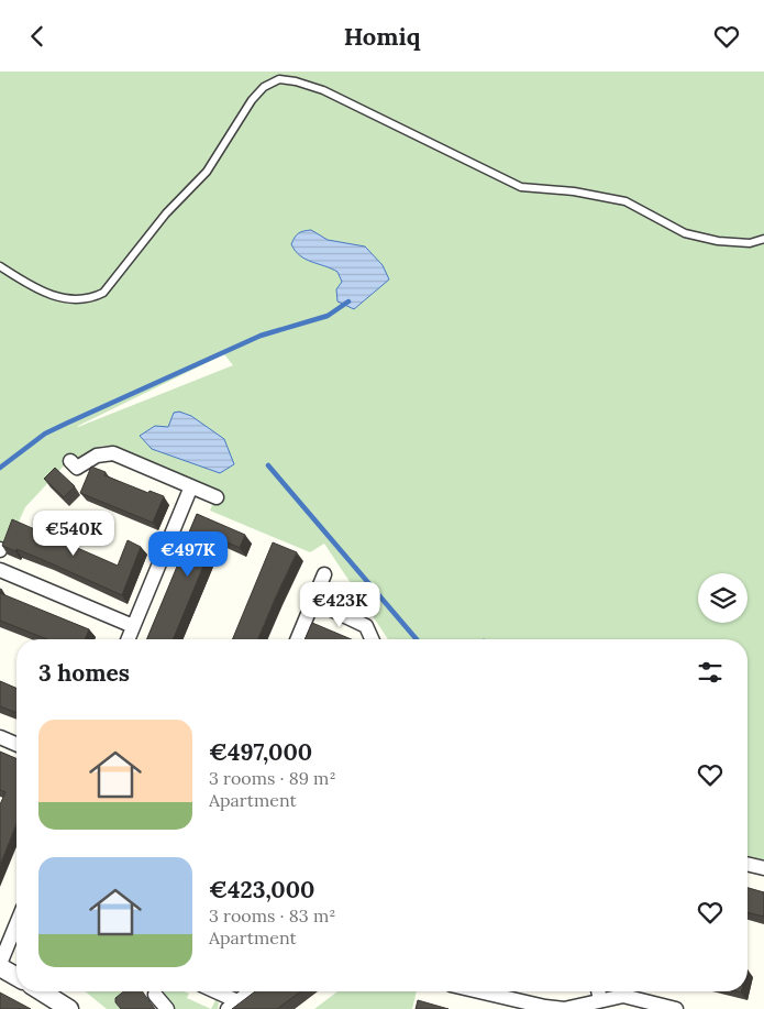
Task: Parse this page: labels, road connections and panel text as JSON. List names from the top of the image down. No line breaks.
{"page":{"header":"Homiq","price":["€540K","€497K","€423K"],"heading":"3 homes","list":[{"name":"€497,000","note":"3 rooms · 89 m² · Apartment"},{"name":"€423,000","note":"3 rooms · 83 m² · Apartment"}]}}
